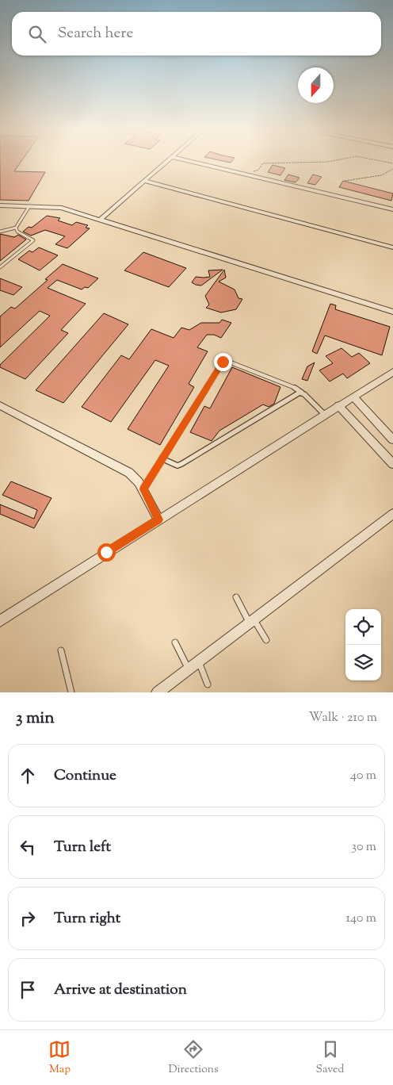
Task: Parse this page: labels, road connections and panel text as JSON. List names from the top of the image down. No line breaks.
{"north":"bottom","page":{"search":"Search here","heading":["3 min","Walk · 210 m"],"list":[["Continue","40 m"],["Turn left","30 m"],["Turn right","140 m"],"Arrive at destination"],"nav":["Map","Directions","Saved"]}}
